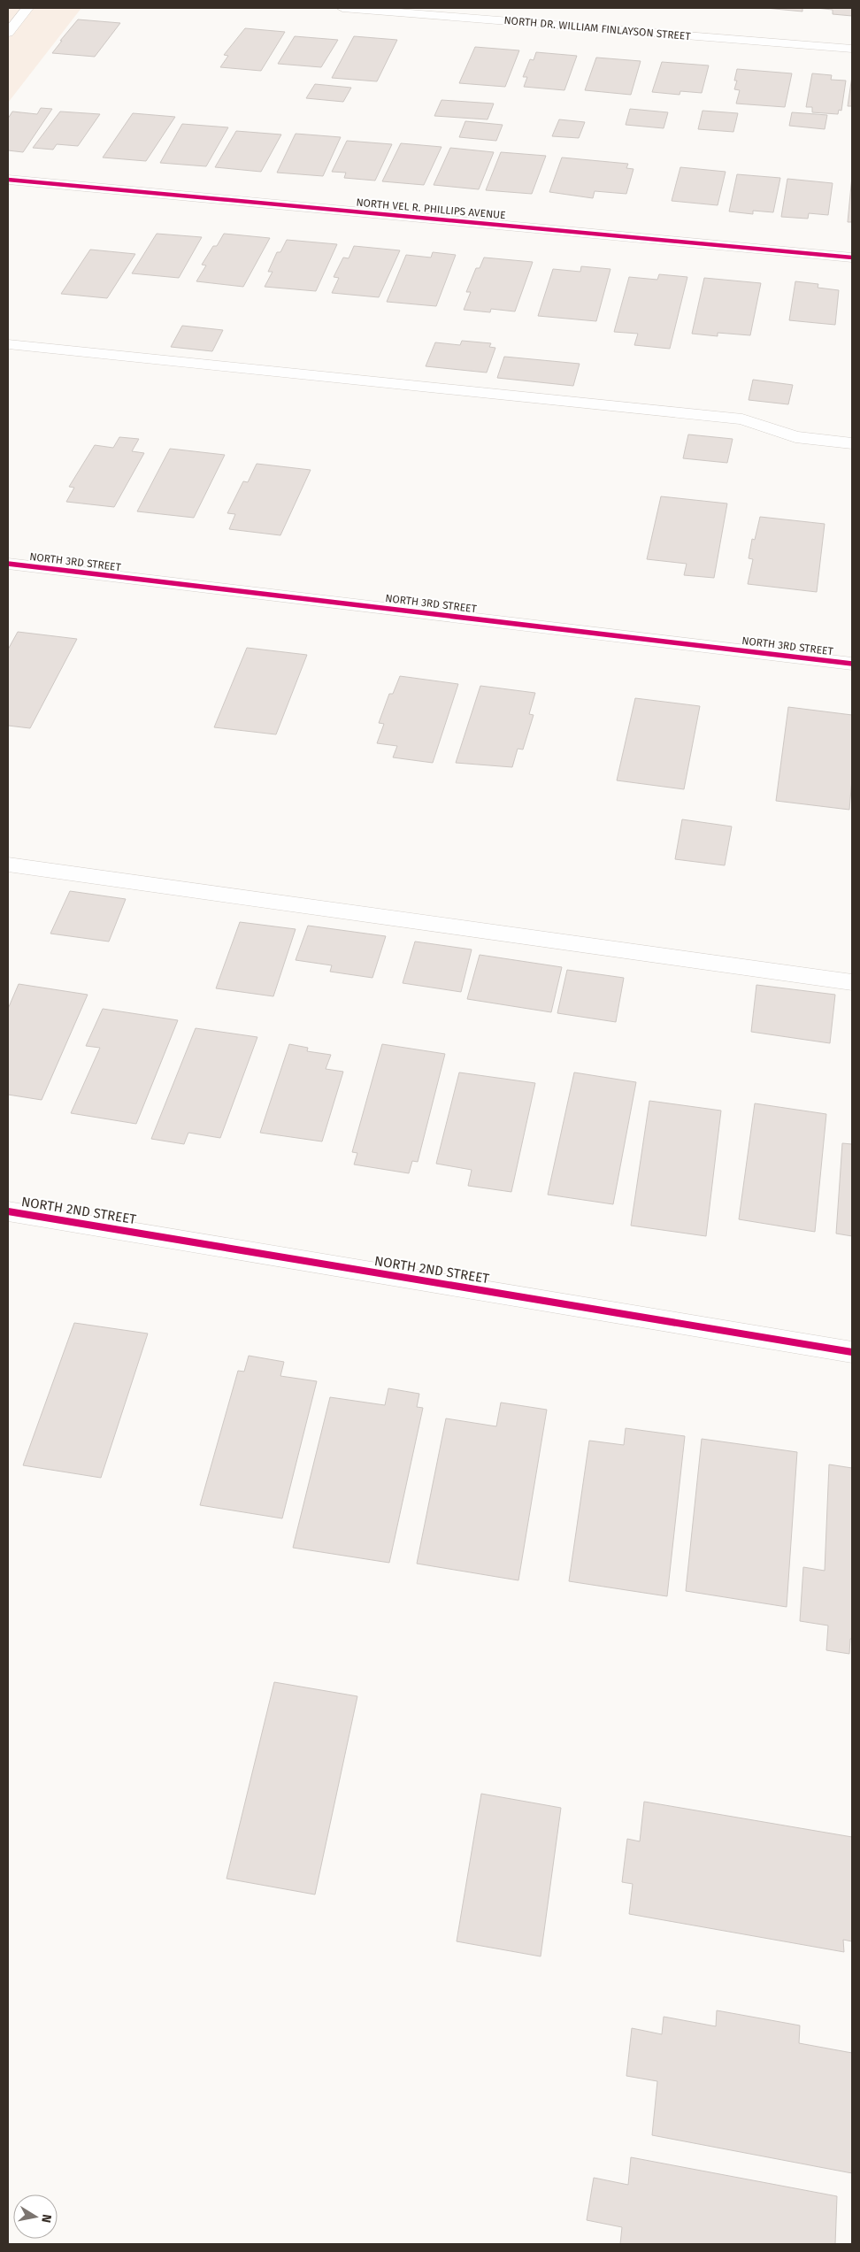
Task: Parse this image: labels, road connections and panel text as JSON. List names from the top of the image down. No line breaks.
{"streets":{"street":["NORTH DR. WILLIAM FINLAYSON STREET","NORTH VEL R. PHILLIPS AVENUE","NORTH 3RD STREET","NORTH 2ND STREET"]},"north":"right"}
